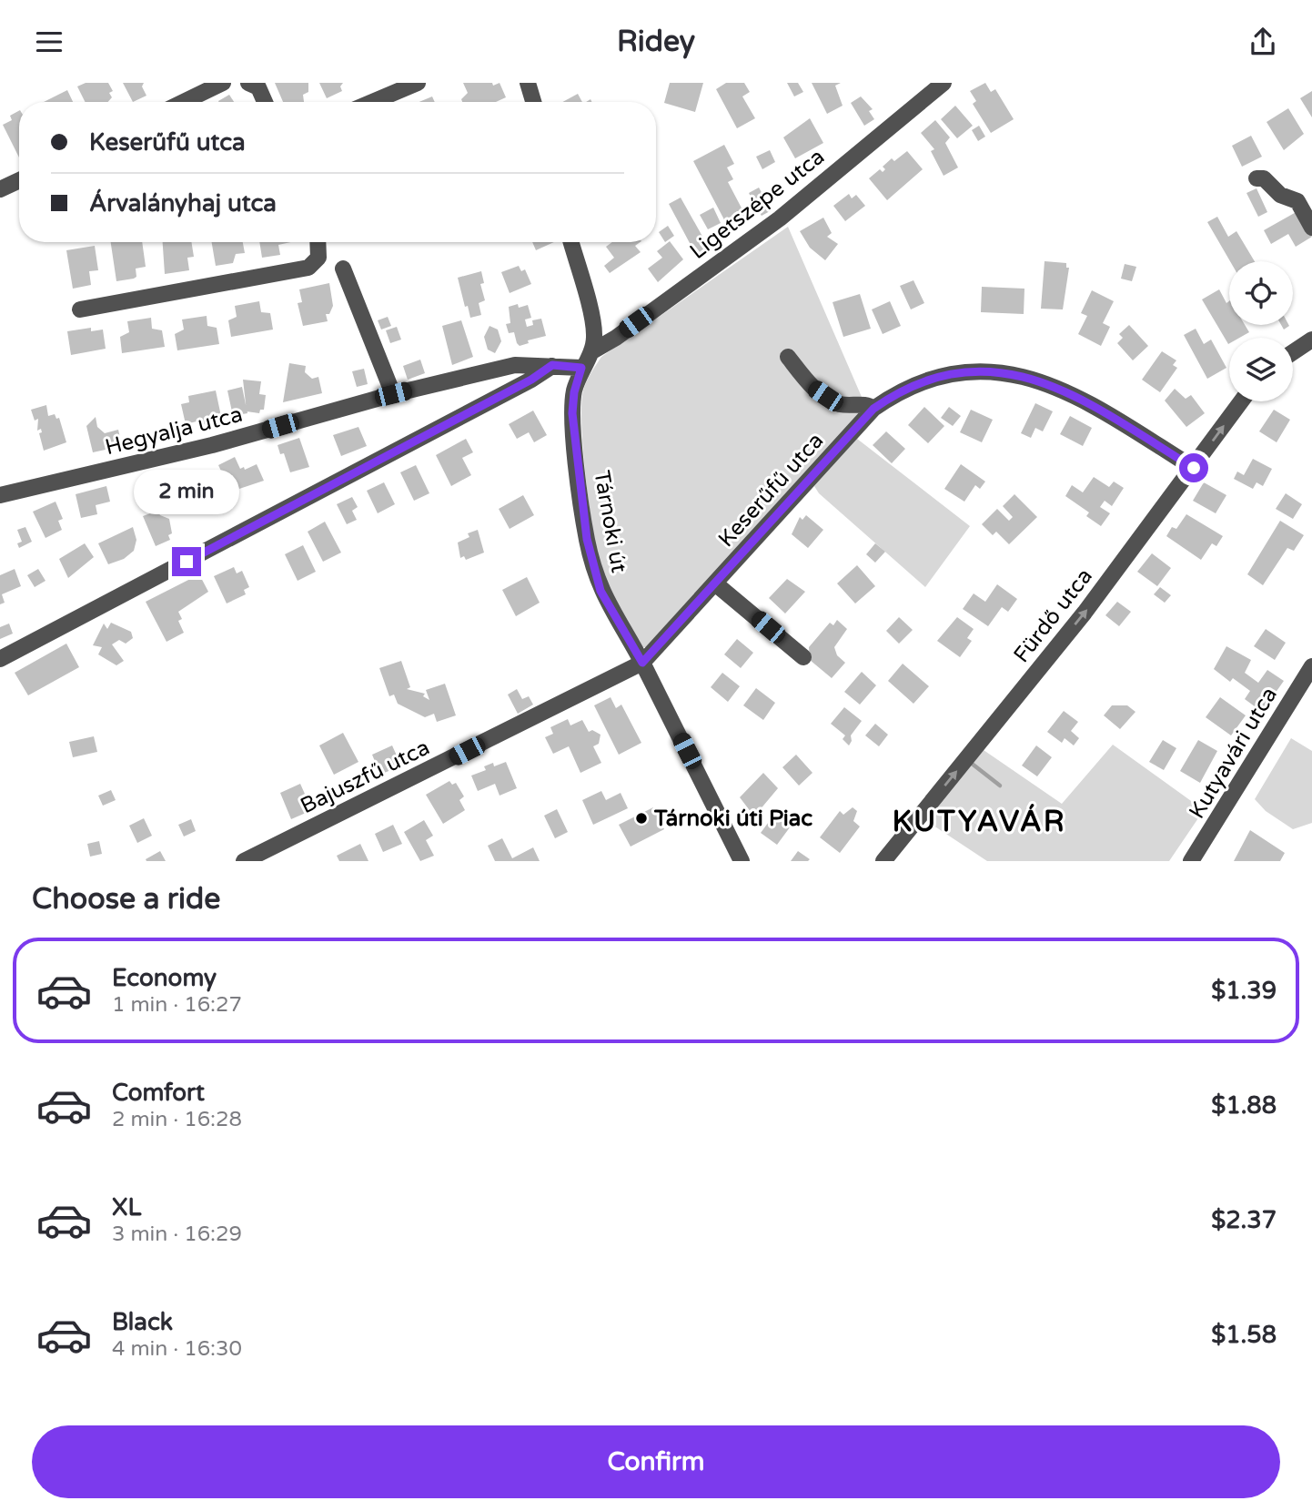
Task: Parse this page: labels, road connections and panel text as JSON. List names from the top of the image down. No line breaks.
{"streets":{"street":["Ligetszépe utca","Hegyalja utca","Keserűfű utca","Tárnoki út","Fürdő utca","Kutyavári utca","Bajuszfű utca"]},"crossings":[["Ligetszépe utca","Tárnoki út"],["Hegyalja utca","Tárnoki út"],["Keserűfű utca","Tárnoki út"],["Keserűfű utca","Fürdő utca"],["Keserűfű utca","Bajuszfű utca"],["Tárnoki út","Bajuszfű utca"]],"one_way":["Fürdő utca"],"districts":["KUTYAVÁR"],"places":["Tárnoki úti Piac"],"page":{"header":"Ridey","banner":["Keserűfű utca","Árvalányhaj utca"],"bubble":"2 min","heading":"Choose a ride","list":[{"name":"Economy","note":"1 min · 16:27","value":"$1.39"},{"name":"Comfort","note":"2 min · 16:28","value":"$1.88"},{"name":"XL","note":"3 min · 16:29","value":"$2.37"},{"name":"Black","note":"4 min · 16:30","value":"$1.58"}],"buttons":"Confirm"}}
